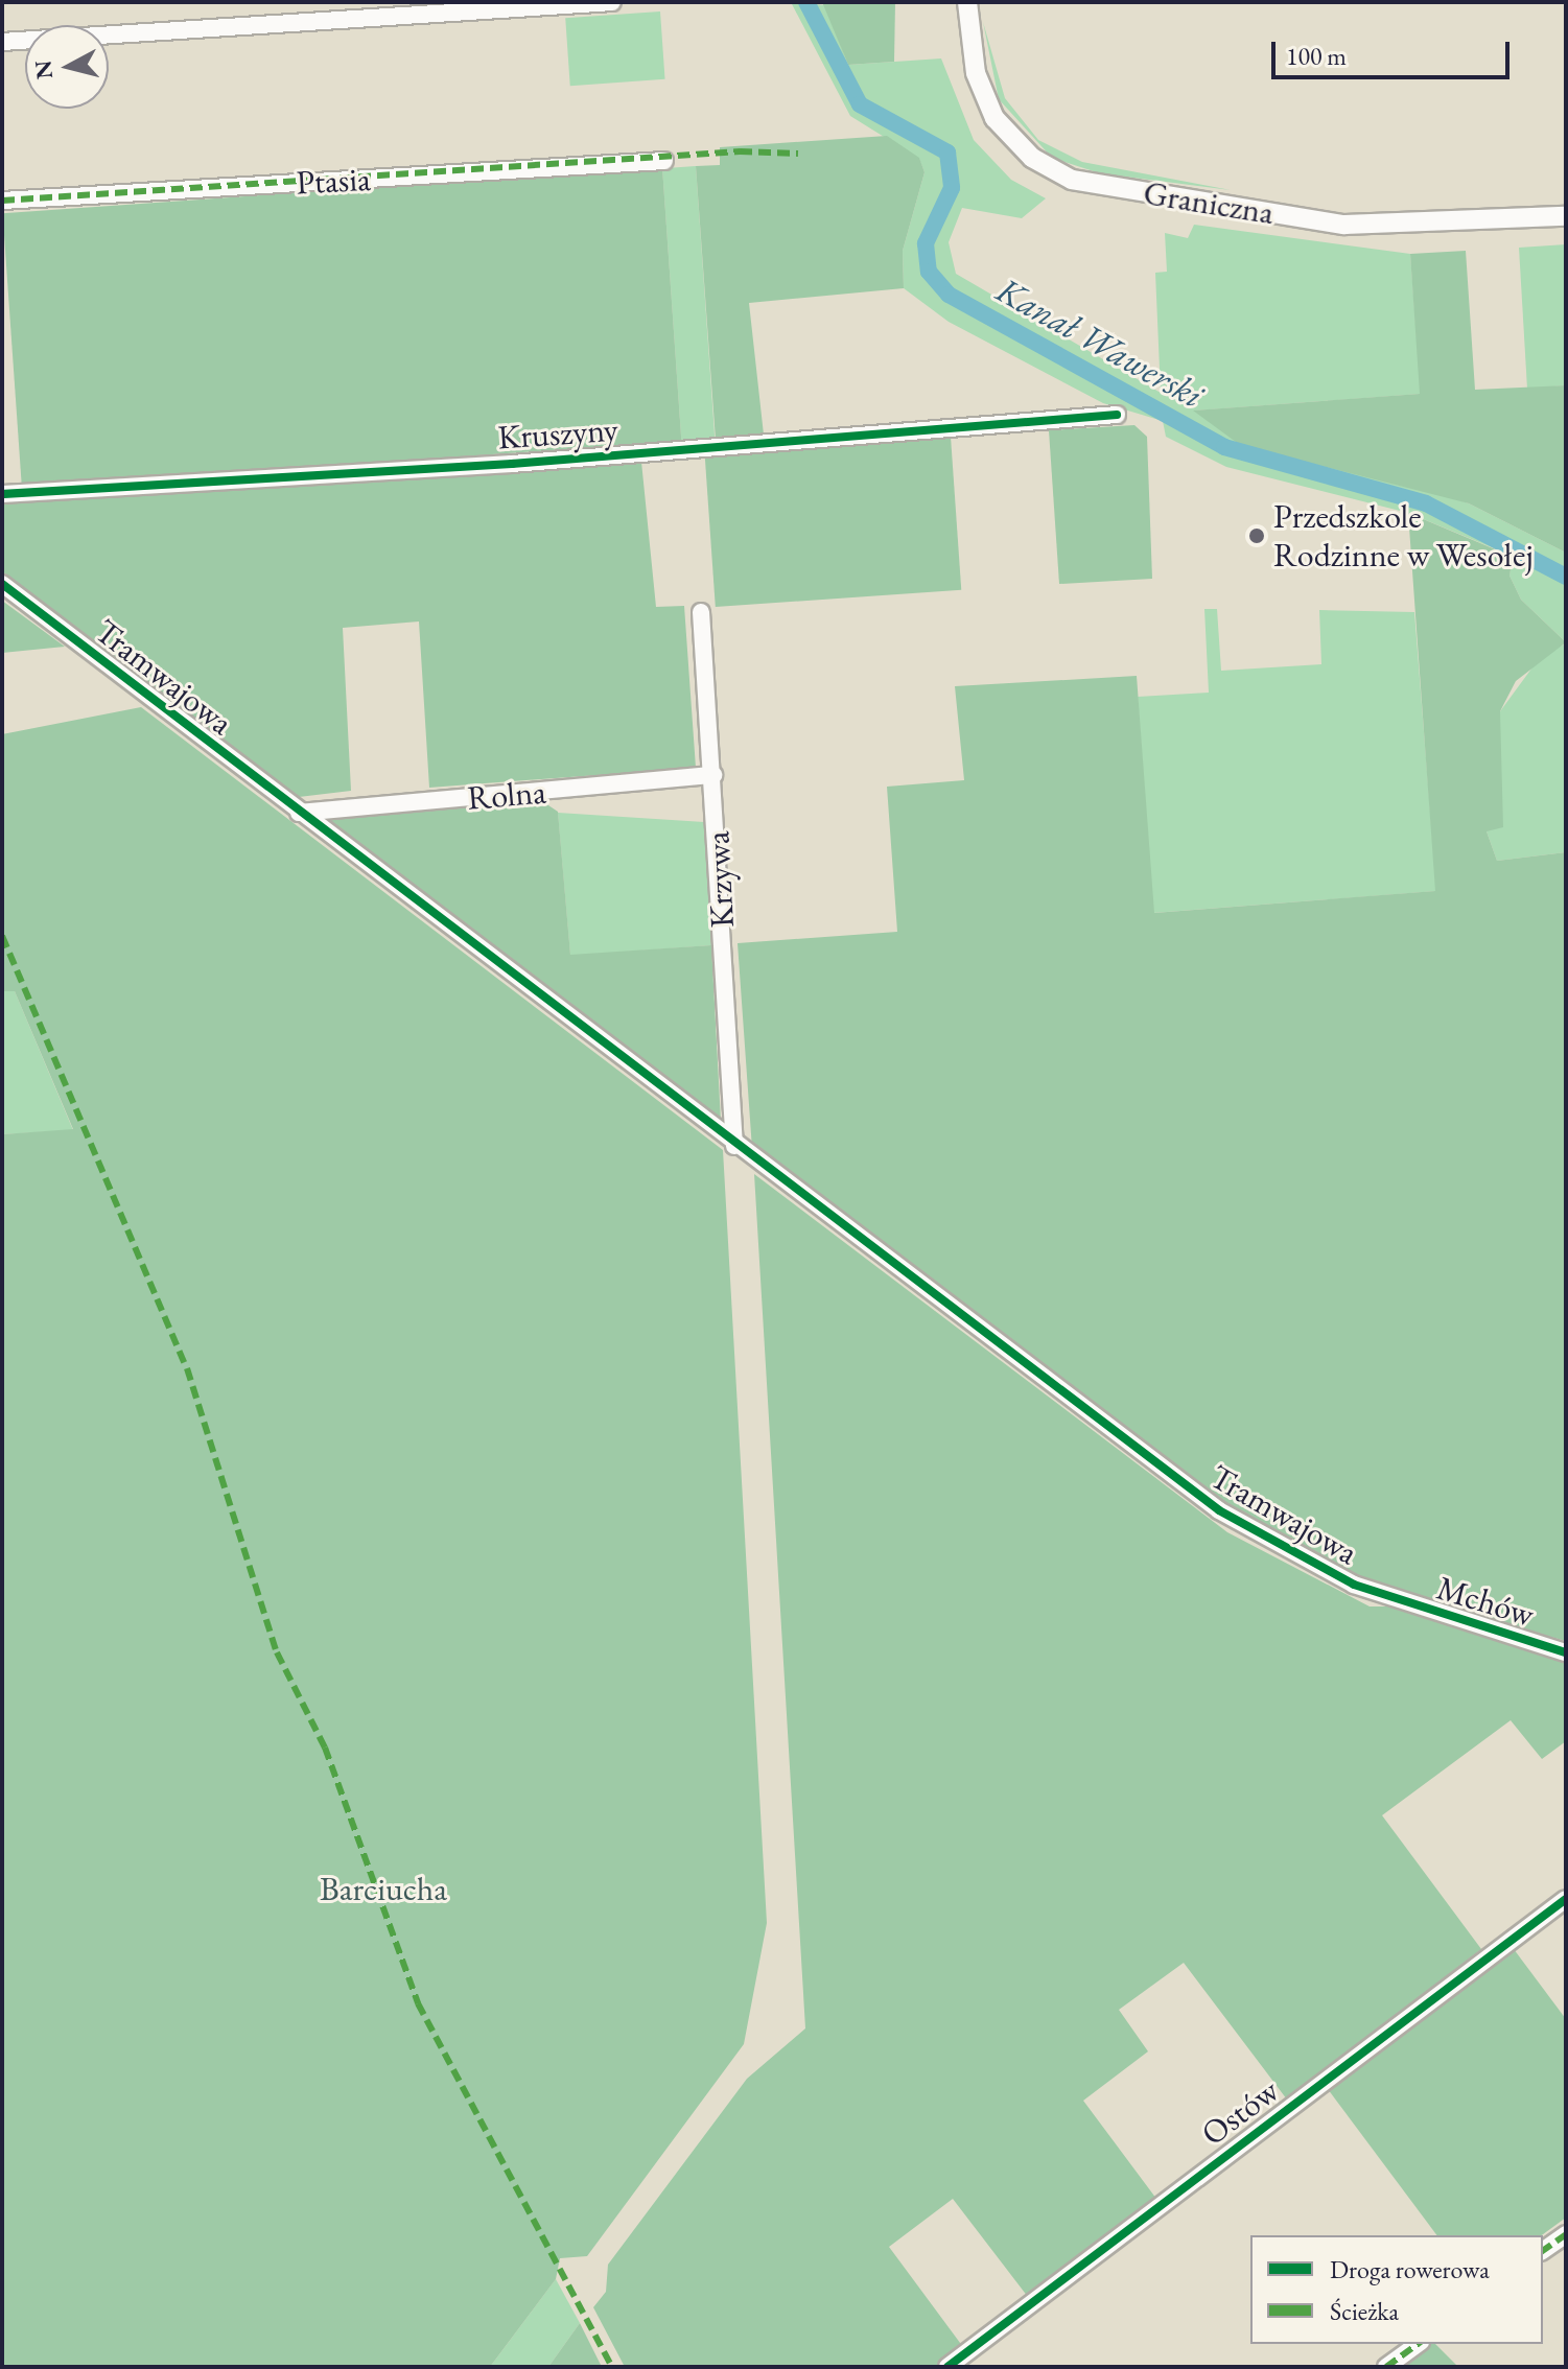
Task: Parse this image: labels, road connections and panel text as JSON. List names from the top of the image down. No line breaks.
{"streets":{"street":["Ptasia","Graniczna","Kruszyny","Tramwajowa","Rolna","Krzywa","Mchów","Ostów"]},"crossings":[["Tramwajowa","Rolna"],["Tramwajowa","Krzywa"],["Tramwajowa","Mchów"],["Rolna","Krzywa"]],"water":["Kanał Wawerski"],"parks":["Barciucha"],"places":["Przedszkole Rodzinne w Wesołej"],"legend":["Droga rowerowa","Ścieżka"],"scale_bar":"100 m","north":"left"}
